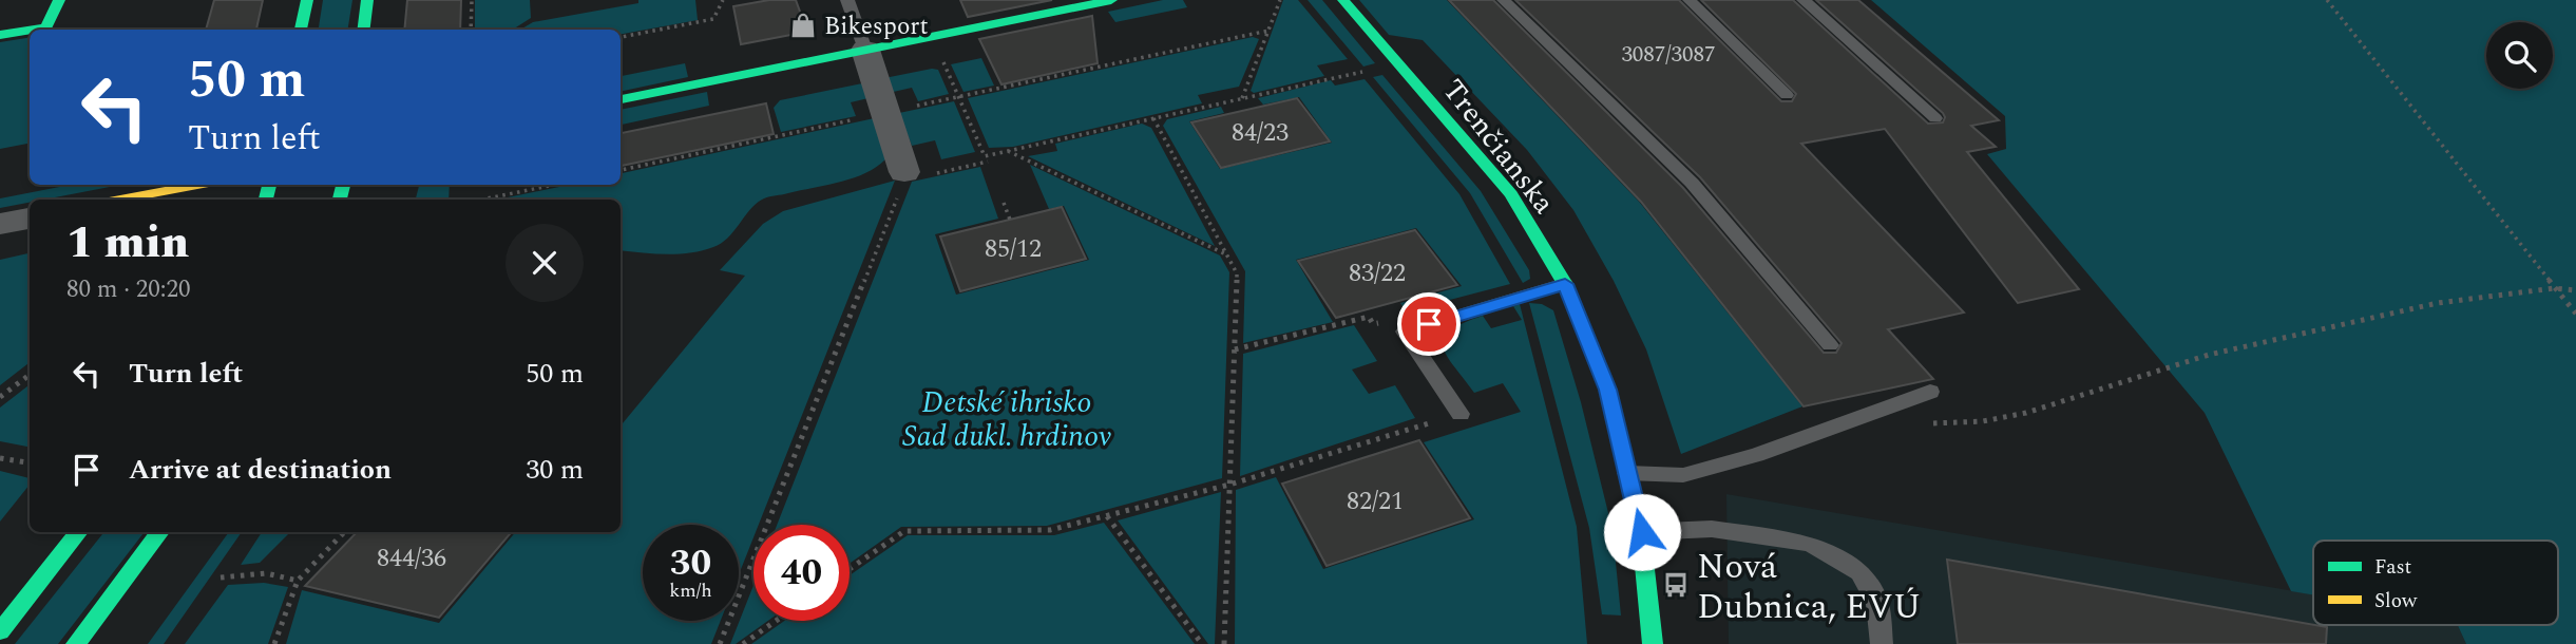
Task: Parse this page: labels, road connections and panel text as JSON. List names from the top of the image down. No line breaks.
{"streets":{"street":["Trenčianska"]},"parks":["Detské ihrisko Sad dukl. hrdinov"],"places":{"shop":["Bikesport"],"bus stop":["Nová Dubnica, EVÚ"]},"house_numbers":["3087/3087","84/23","85/12","83/22","82/21","844/36"],"legend":["Fast","Slow"],"page":{"turn":["50 m","Turn left"],"heading":["1 min","80 m · 20:20"],"list":[{"name":"Turn left","value":"50 m"},{"name":"Arrive at destination","value":"30 m"}],"speed":"30 km/h","limit":"40"}}
